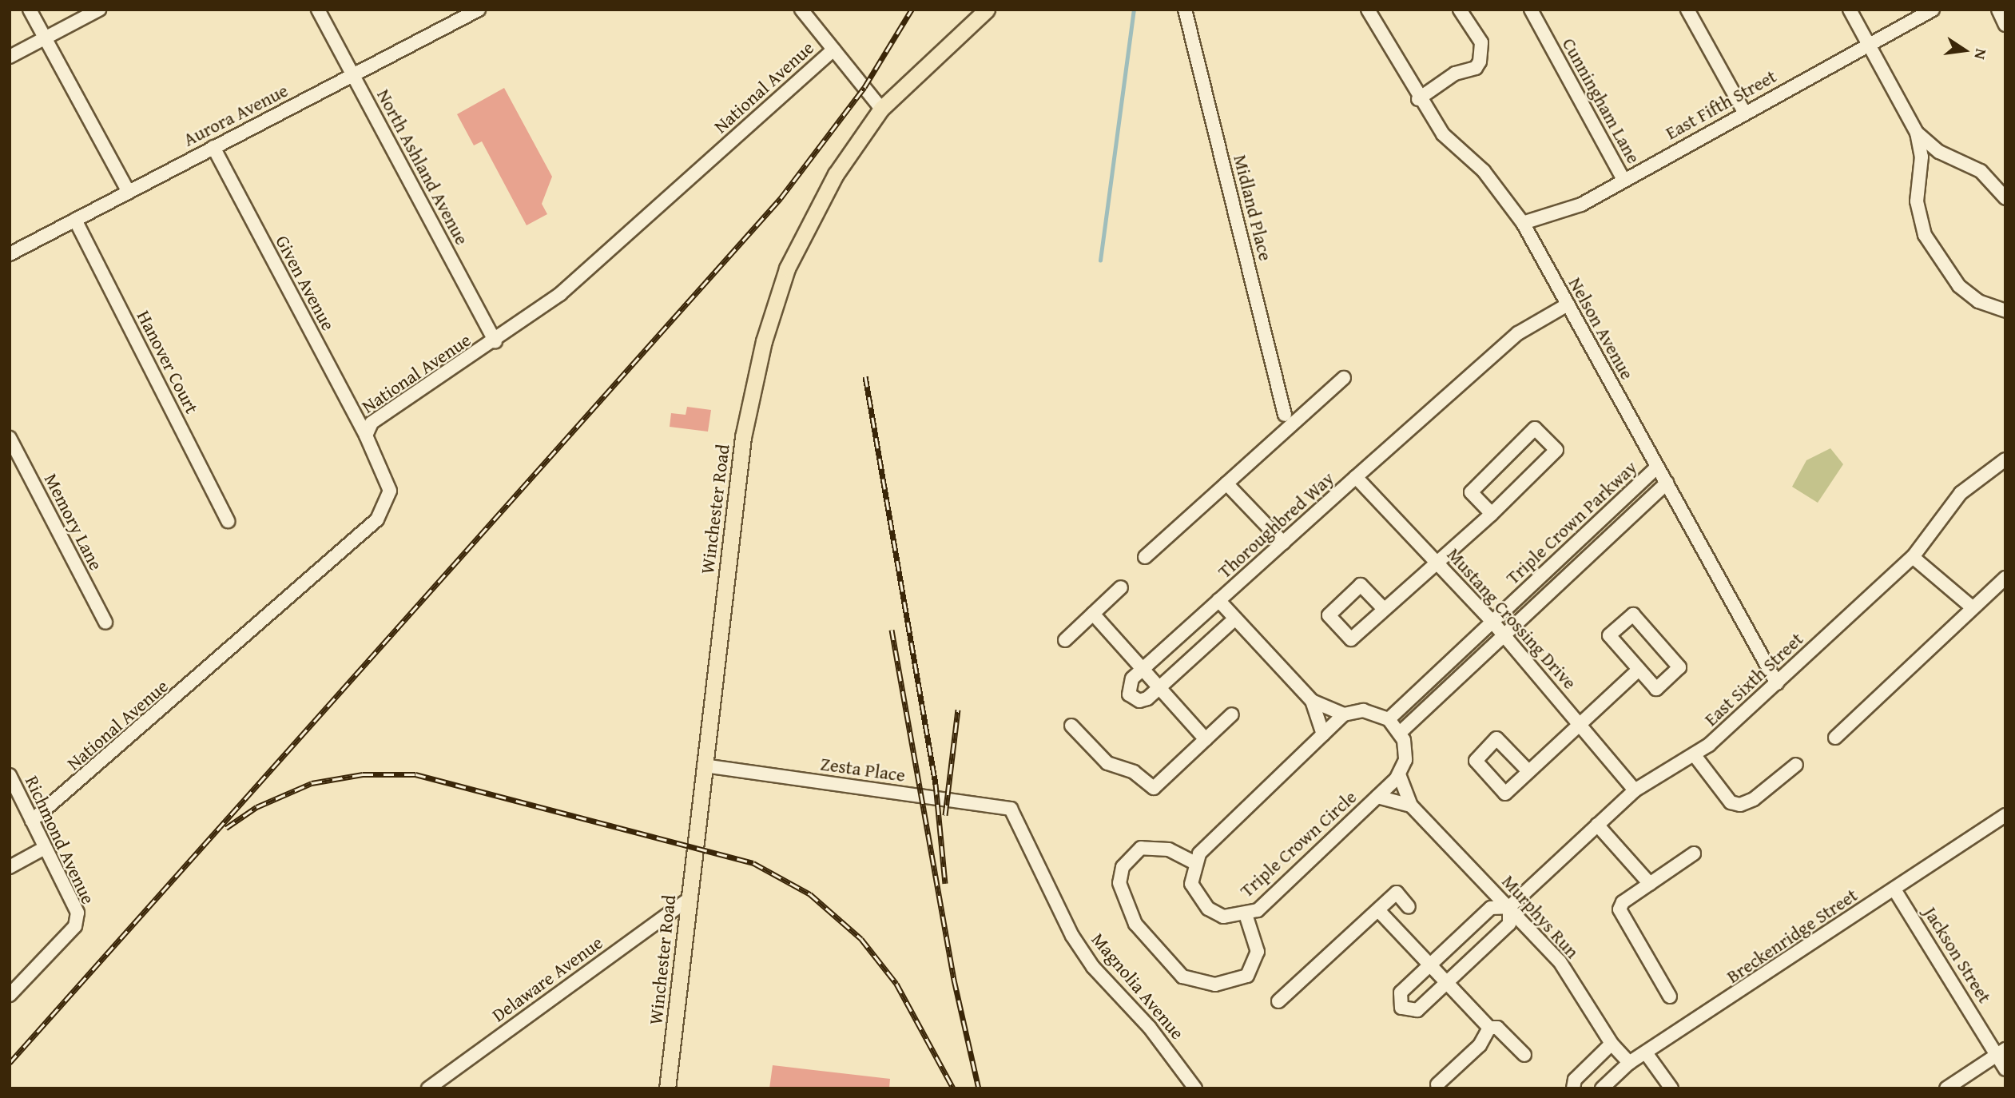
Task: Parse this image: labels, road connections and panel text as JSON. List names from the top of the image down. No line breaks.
{"streets":{"main road":["Winchester Road"],"street":["National Avenue","Cunningham Lane","East Fifth Street","Aurora Avenue","North Ashland Avenue","Midland Place","Given Avenue","Nelson Avenue","Hanover Court","Memory Lane","Triple Crown Parkway","Thoroughbred Way","Mustang Crossing Drive","East Sixth Street","Zesta Place","Richmond Avenue","Triple Crown Circle","Murphys Run","Breckenridge Street","Jackson Street","Delaware Avenue","Magnolia Avenue"]},"crossings":[["National Avenue","North Ashland Avenue"],["National Avenue","Given Avenue"],["National Avenue","Richmond Avenue"],["Cunningham Lane","East Fifth Street"],["East Fifth Street","Nelson Avenue"],["Aurora Avenue","North Ashland Avenue"],["Aurora Avenue","Given Avenue"],["Aurora Avenue","Hanover Court"],["Nelson Avenue","Triple Crown Parkway"],["Nelson Avenue","Thoroughbred Way"],["Nelson Avenue","East Sixth Street"],["Winchester Road","Zesta Place"],["Winchester Road","Delaware Avenue"],["Triple Crown Parkway","Mustang Crossing Drive"],["Thoroughbred Way","Mustang Crossing Drive"],["Mustang Crossing Drive","East Sixth Street"],["East Sixth Street","Murphys Run"],["Zesta Place","Magnolia Avenue"],["Triple Crown Circle","Murphys Run"],["Murphys Run","Breckenridge Street"],["Breckenridge Street","Jackson Street"]],"north":"right"}
